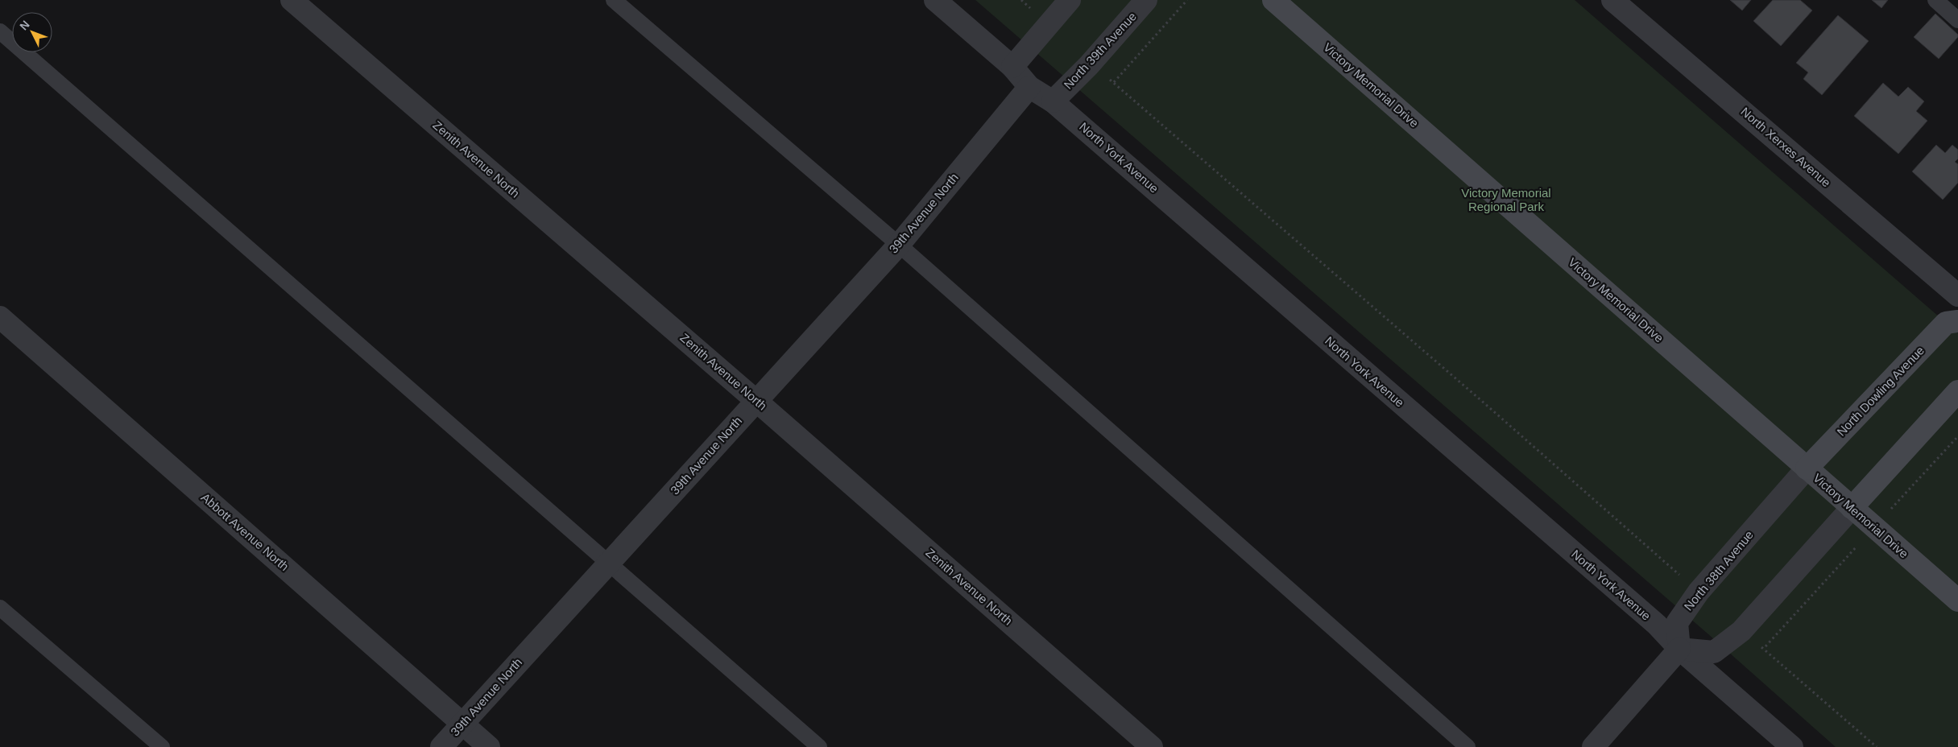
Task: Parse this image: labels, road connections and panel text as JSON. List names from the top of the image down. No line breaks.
{"streets":{"street":["North 39th Avenue","Victory Memorial Drive","North Xerxes Avenue","North York Avenue","Zenith Avenue North","39th Avenue North","North Dowling Avenue","Abbott Avenue North","North 38th Avenue"]},"crossings":[["North 39th Avenue","North York Avenue"],["Victory Memorial Drive","North Dowling Avenue"],["Victory Memorial Drive","North 38th Avenue"],["North York Avenue","39th Avenue North"],["North York Avenue","North 38th Avenue"],["Zenith Avenue North","39th Avenue North"],["39th Avenue North","Abbott Avenue North"],["North Dowling Avenue","North 38th Avenue"]],"parks":["Victory Memorial Regional Park"],"north":"top left"}
